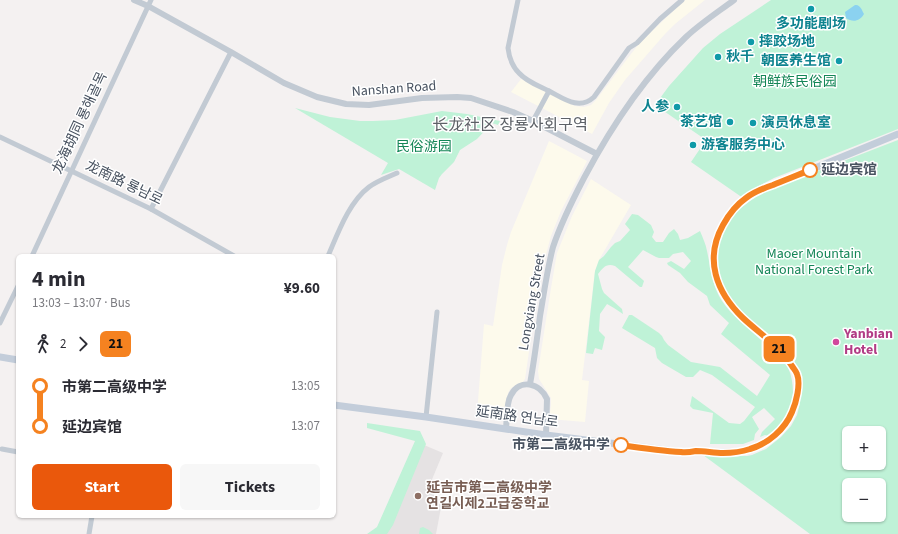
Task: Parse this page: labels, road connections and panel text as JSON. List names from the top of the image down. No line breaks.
{"streets":{"main road":["延南路 연남로"],"street":["Nanshan Road","龙海胡同 룡해골목","龙南路 룡남로","Longxiang Street"]},"crossings":[["Nanshan Road","龙海胡同 룡해골목"],["Nanshan Road","Longxiang Street"],["龙海胡同 룡해골목","龙南路 룡남로"]],"districts":["长龙社区 장룡사회구역"],"parks":["朝鲜族民俗园","民俗游园","Maoer Mountain National Forest Park"],"places":["多功能剧场","摔跤场地","秋千","朝医养生馆","人参","茶艺馆","演员休息室","游客服务中心","延边宾馆","Yanbian Hotel","市第二高级中学","延吉市第二高级中学 연길시제2고급중학교"],"lines":["bus line 21"],"page":{"on_map":"21","heading":["4 min","13:03 – 13:07 · Bus","¥9.60"],"legs":["2","21"],"list":[{"name":"市第二高级中学","value":"13:05"},{"name":"延边宾馆","value":"13:07"}],"map_buttons":["+","−"],"buttons":["Start","Tickets"]}}
